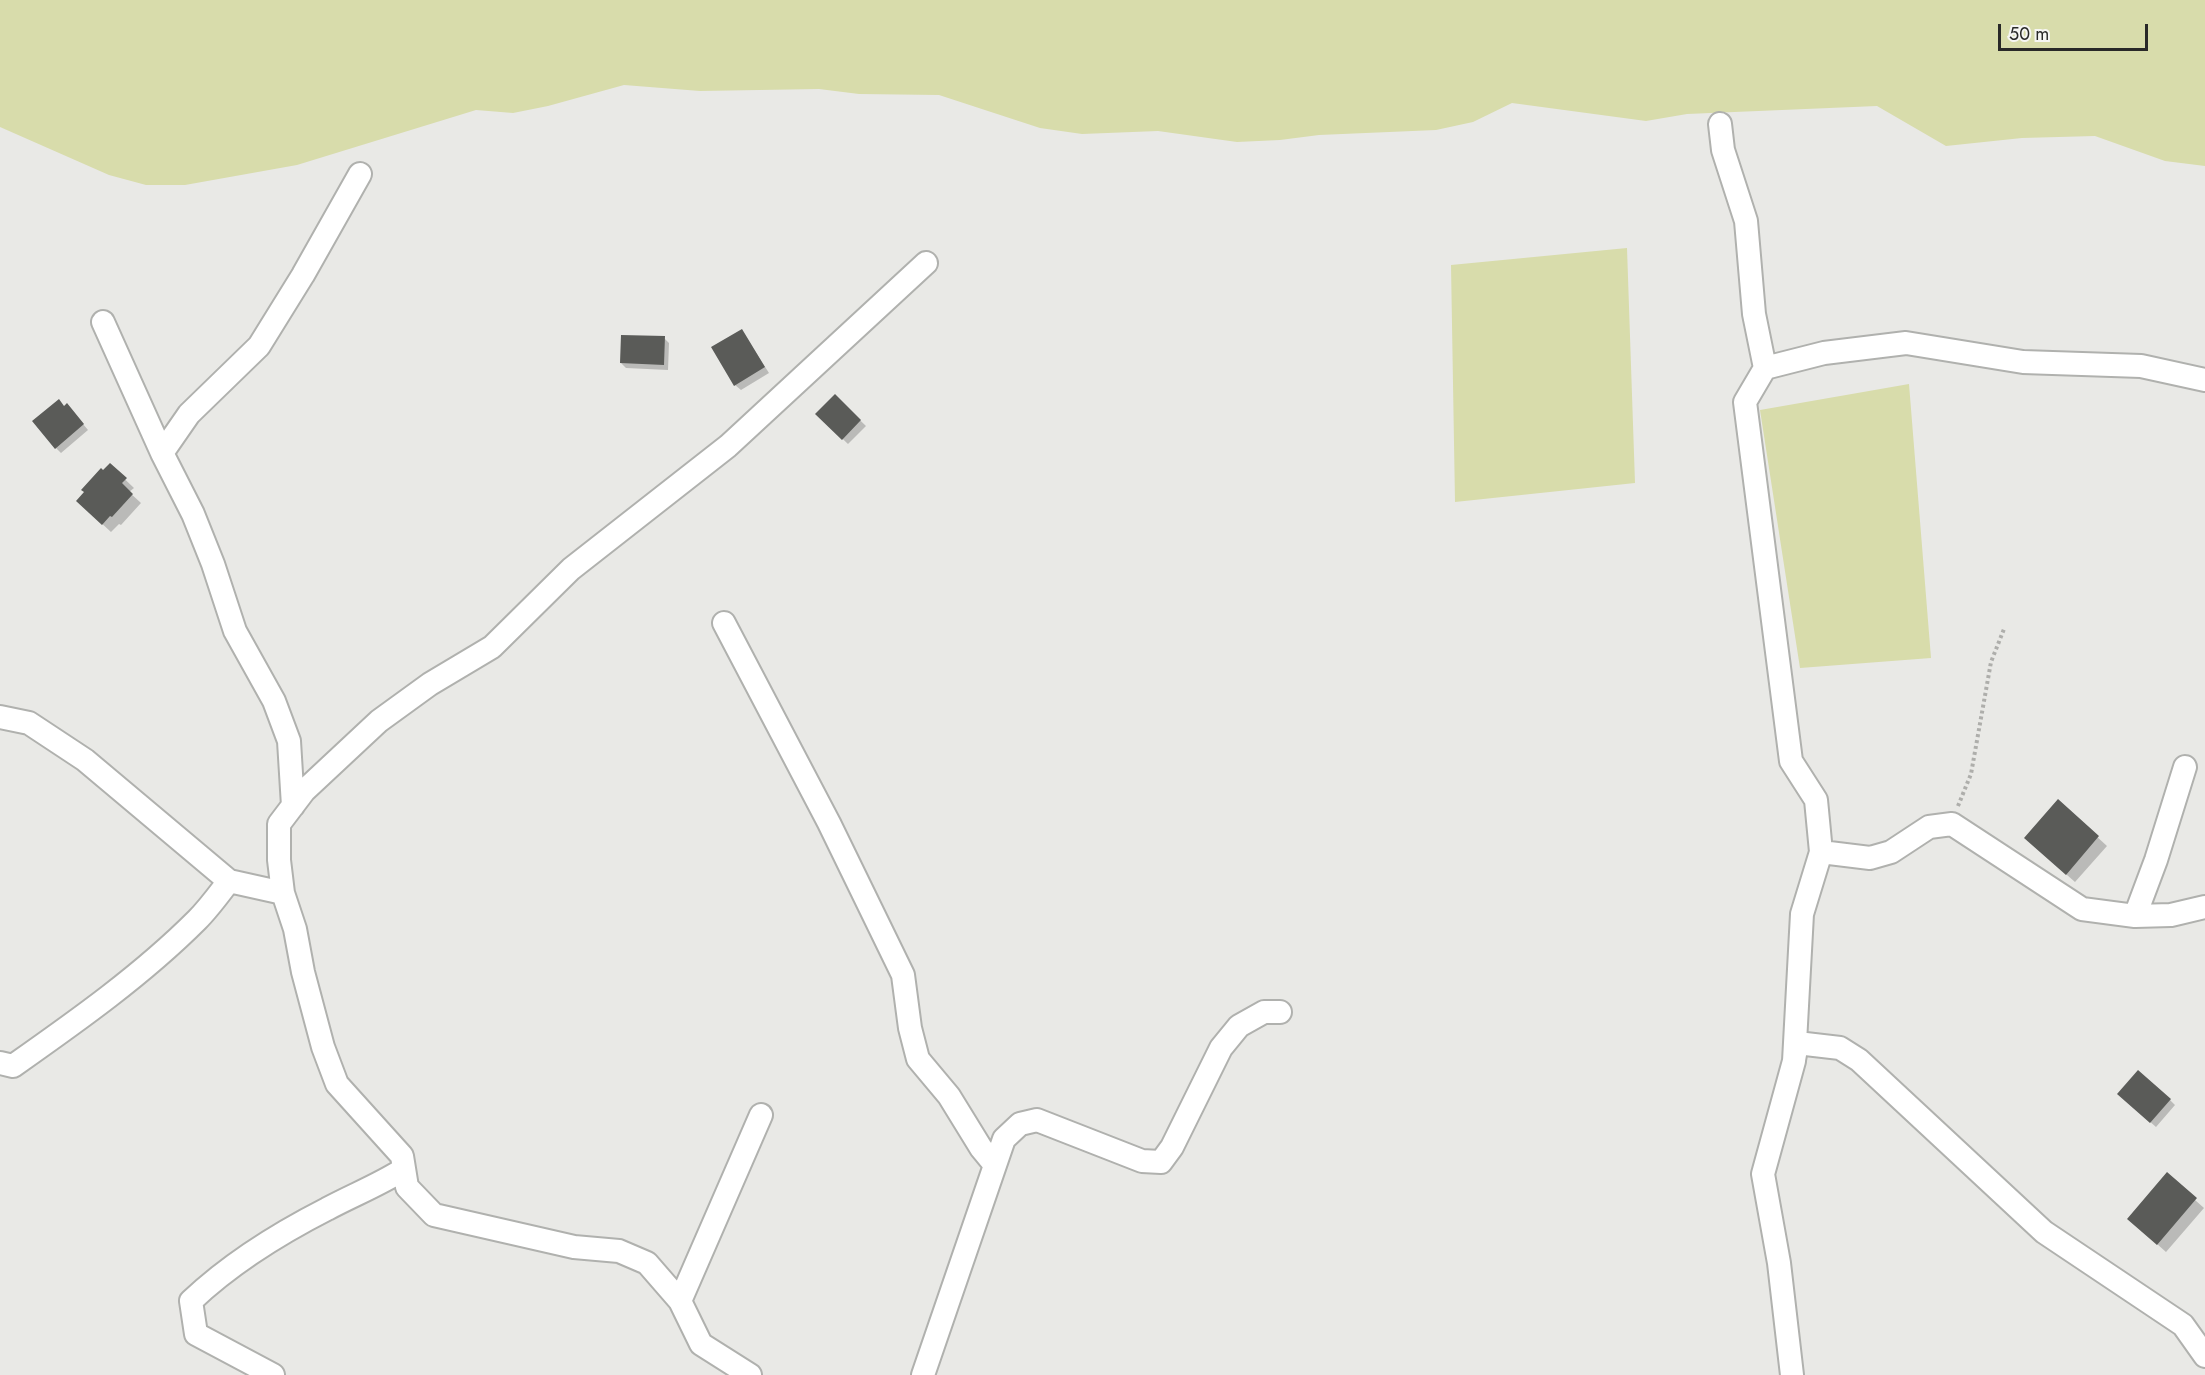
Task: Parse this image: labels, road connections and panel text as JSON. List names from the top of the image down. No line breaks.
{"scale_bar":"50 m"}
